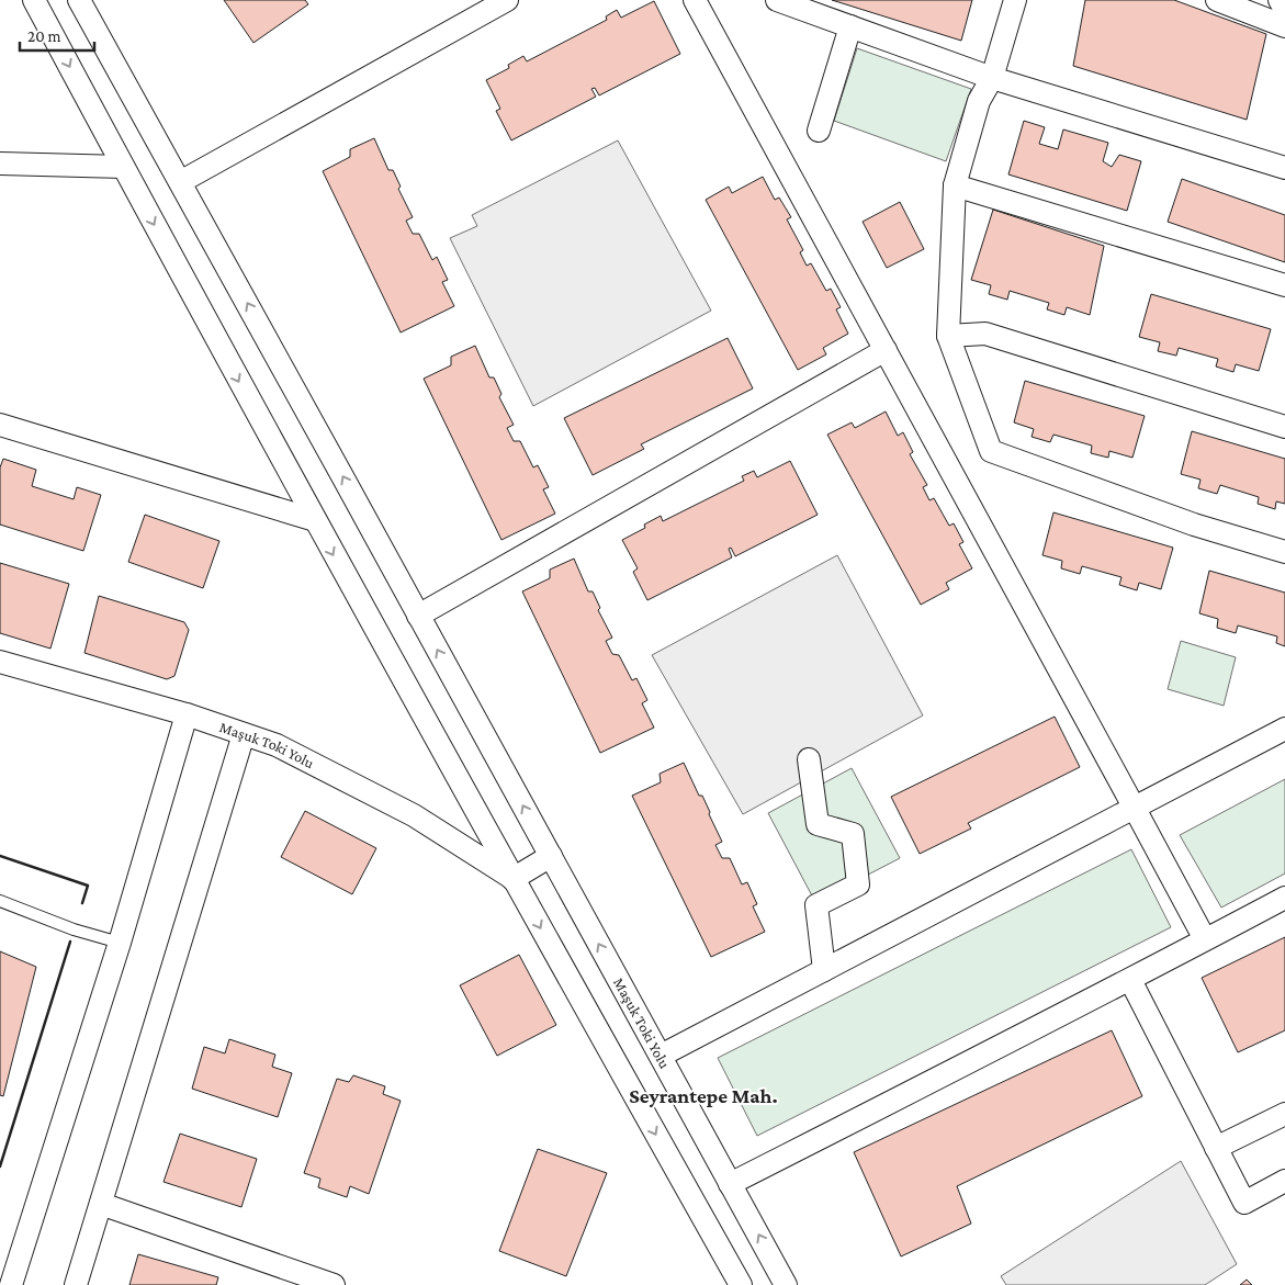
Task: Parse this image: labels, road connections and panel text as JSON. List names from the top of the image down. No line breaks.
{"streets":{"street":["Maşuk Toki Yolu"]},"districts":["Seyrantepe Mah."],"scale_bar":"20 m"}
